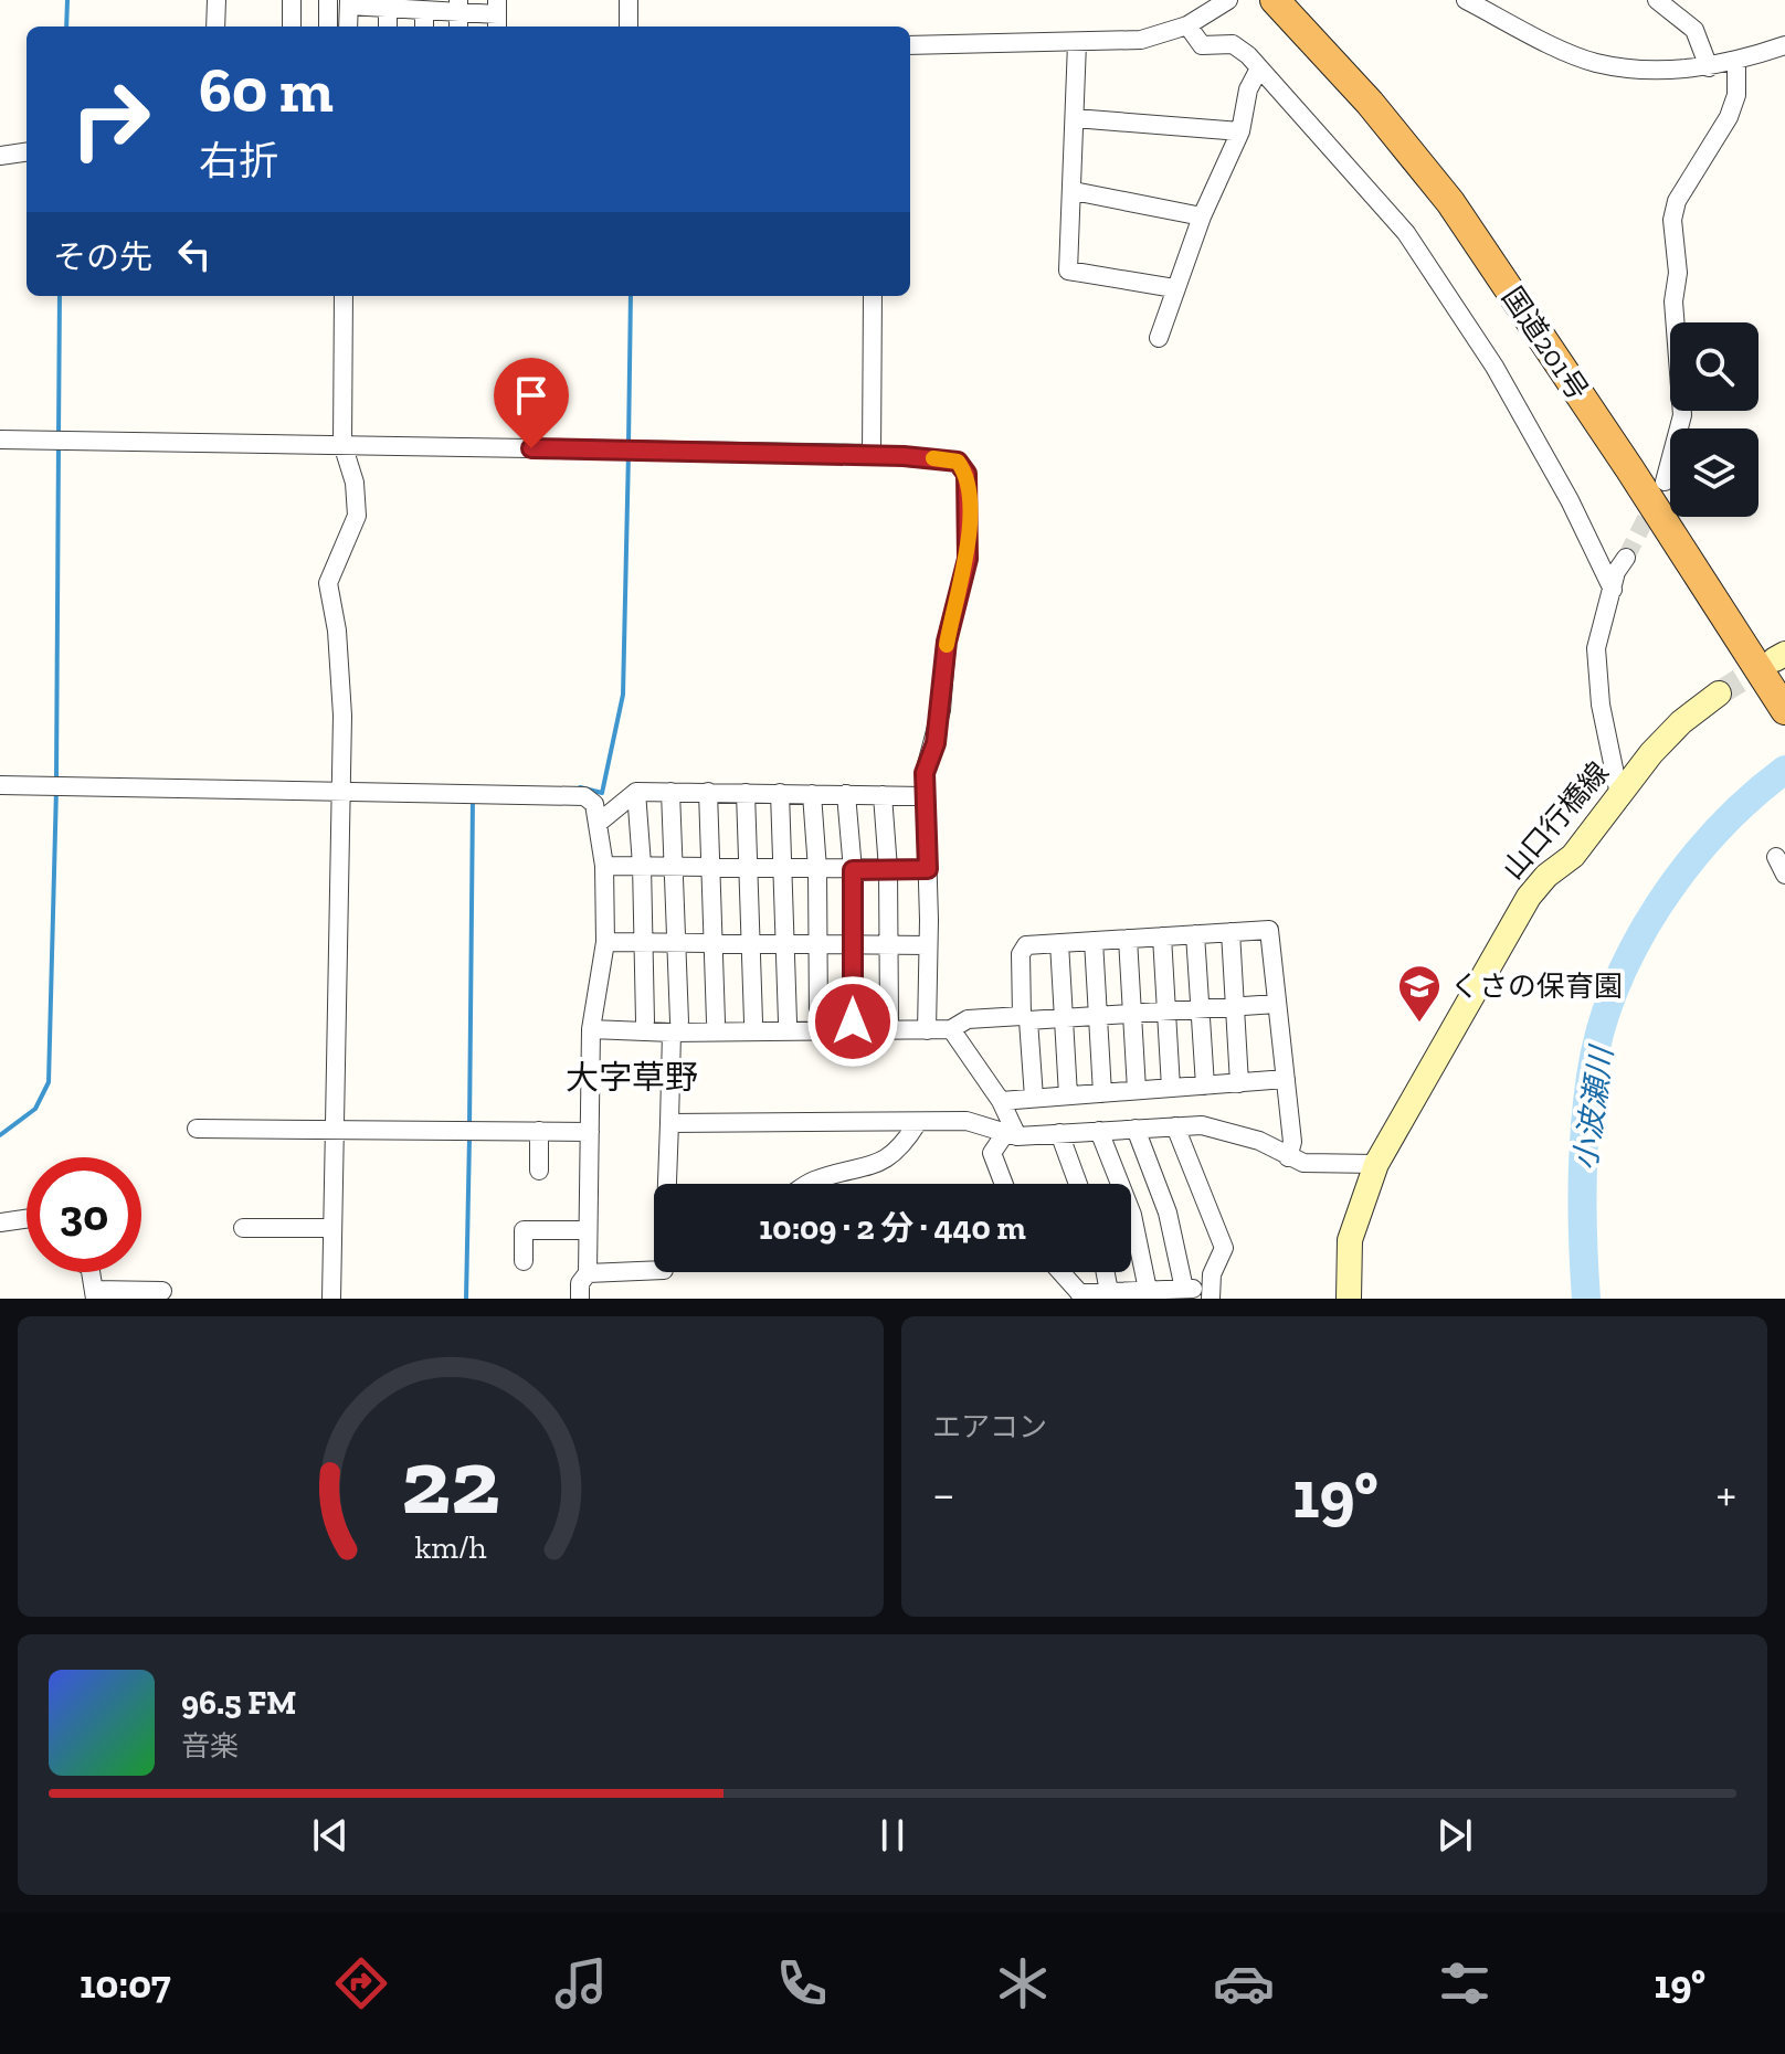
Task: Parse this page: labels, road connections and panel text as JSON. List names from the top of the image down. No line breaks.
{"streets":{"highway":["国道201号"],"main road":["山口行橋線"]},"districts":["大字草野"],"water":["小波瀬川"],"places":{"school or university":["くさの保育園"]},"page":{"turn":["60 m","右折"],"then":"その先","limit":"30","trip":"10:09 · 2 分 · 440 m","tile":"エアコン","heat":["−","19°","+"],"song":["96.5 FM","音楽"],"tabs":["10:07","19°"],"gauge":["22","km/h"]}}
